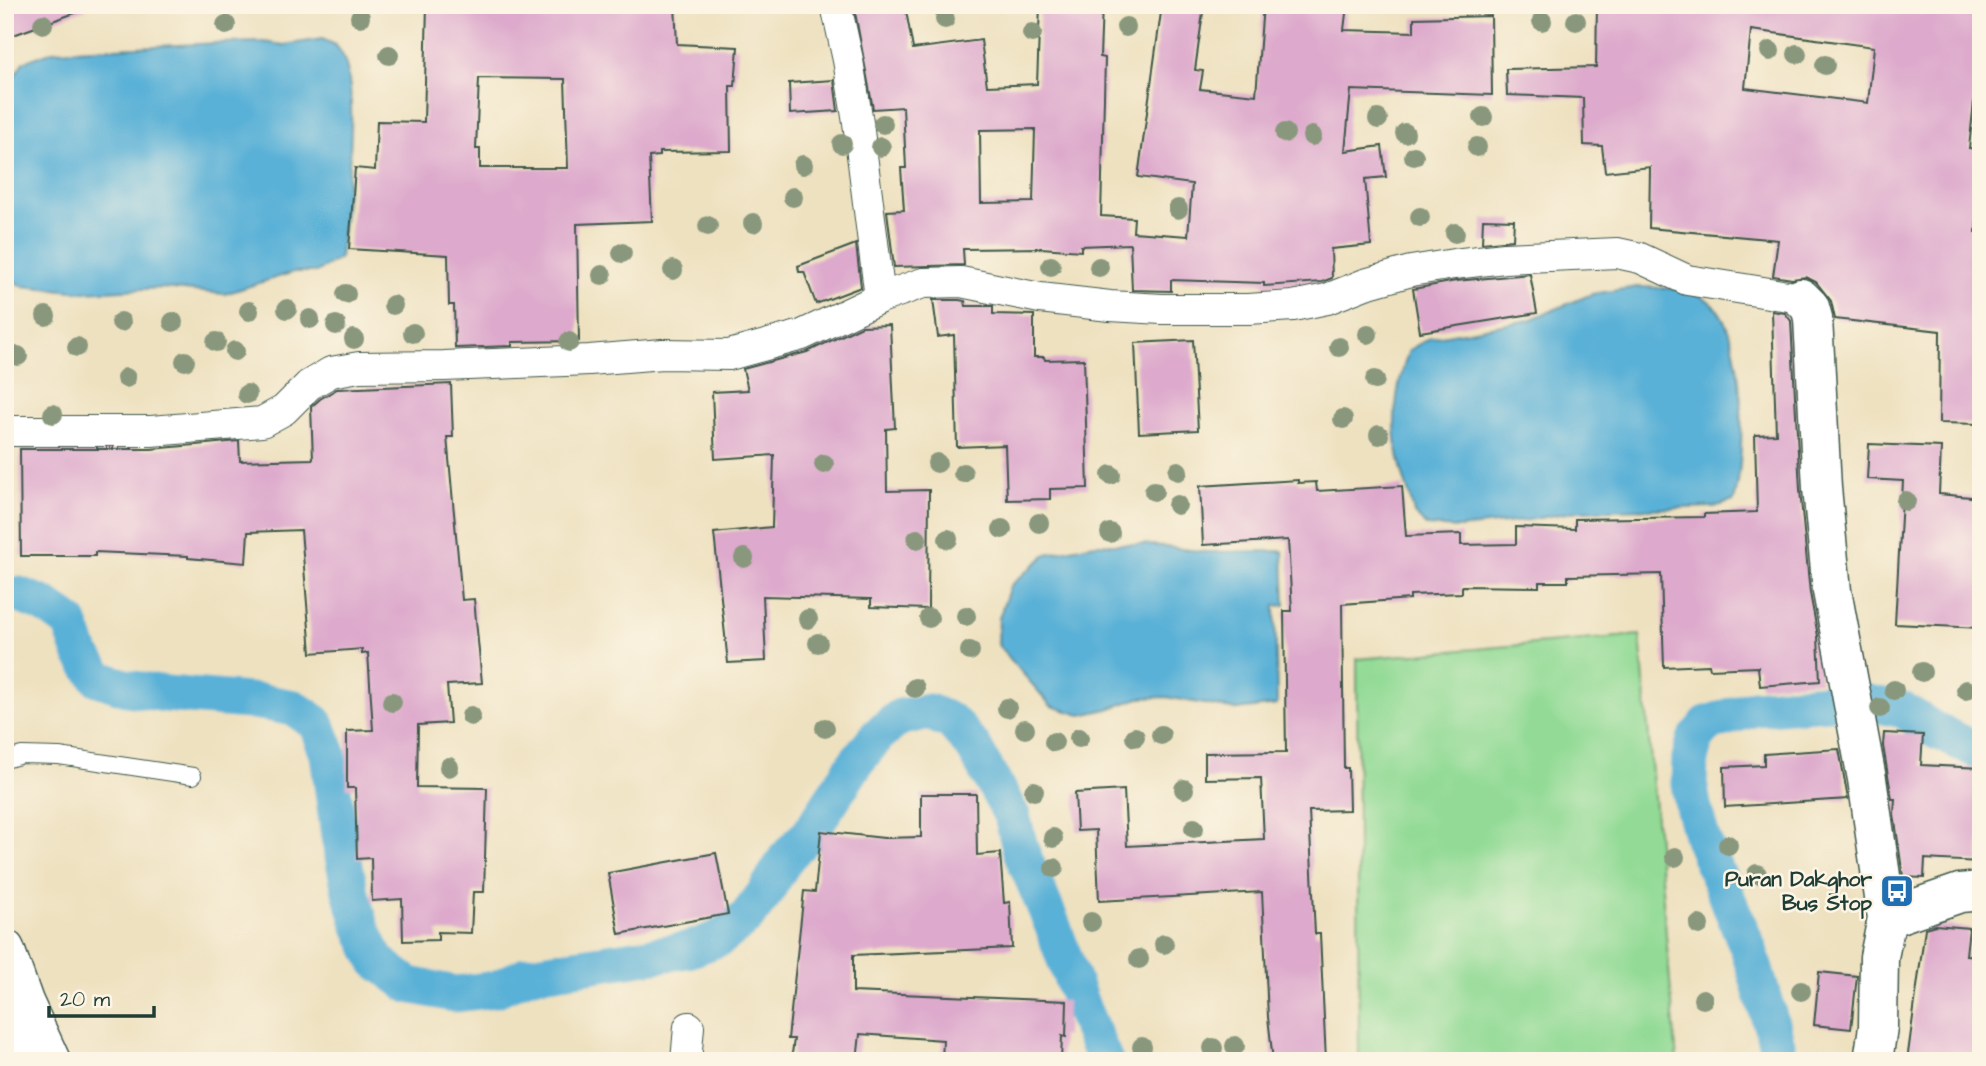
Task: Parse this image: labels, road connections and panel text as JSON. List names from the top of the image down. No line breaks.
{"places":{"bus stop":["Puran Dakghor Bus Stop"]},"scale_bar":"20 m"}
